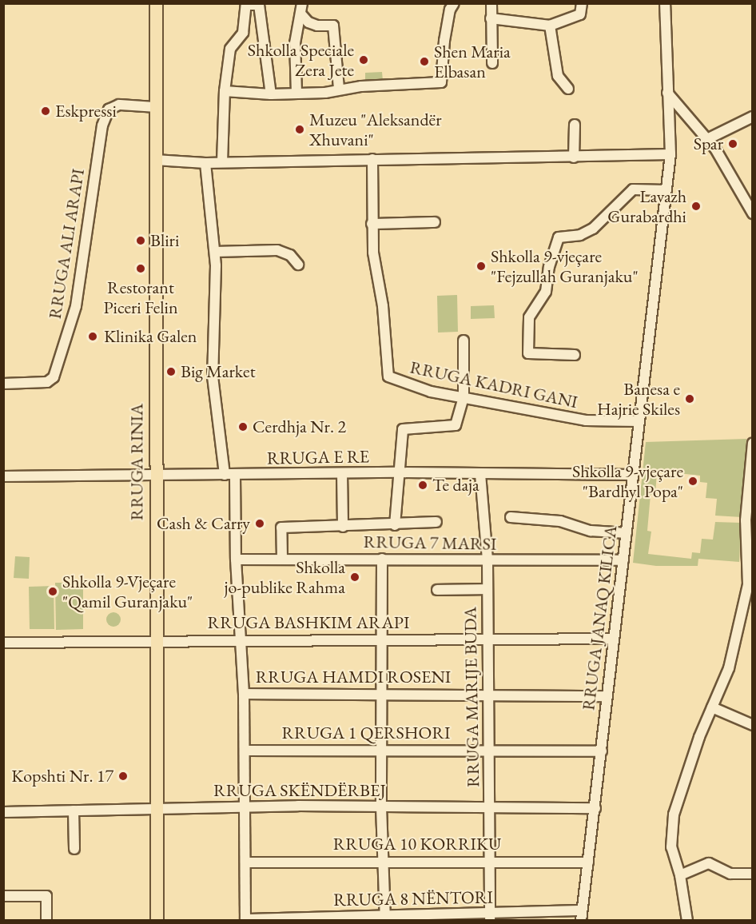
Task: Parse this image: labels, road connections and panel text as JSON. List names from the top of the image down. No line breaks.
{"streets":{"main road":["RRUGA RINIA"],"street":["RRUGA ALI ARAPI","RRUGA KADRI GANI","RRUGA E RE","RRUGA 7 MARSI","RRUGA JANAQ KILICA","RRUGA BASHKIM ARAPI","RRUGA HAMDI ROSENI","RRUGA MARIJE BUDA","RRUGA 1 QERSHORI","RRUGA SKËNDËRBEJ","RRUGA 10 KORRIKU","RRUGA 8 NËNTORI"]},"crossings":[["RRUGA ALI ARAPI","RRUGA RINIA"],["RRUGA KADRI GANI","RRUGA JANAQ KILICA"],["RRUGA E RE","RRUGA RINIA"],["RRUGA E RE","RRUGA JANAQ KILICA"],["RRUGA E RE","RRUGA MARIJE BUDA"],["RRUGA RINIA","RRUGA BASHKIM ARAPI"],["RRUGA RINIA","RRUGA SKËNDËRBEJ"],["RRUGA 7 MARSI","RRUGA JANAQ KILICA"],["RRUGA 7 MARSI","RRUGA MARIJE BUDA"],["RRUGA JANAQ KILICA","RRUGA BASHKIM ARAPI"],["RRUGA JANAQ KILICA","RRUGA HAMDI ROSENI"],["RRUGA JANAQ KILICA","RRUGA 1 QERSHORI"],["RRUGA JANAQ KILICA","RRUGA SKËNDËRBEJ"],["RRUGA JANAQ KILICA","RRUGA 10 KORRIKU"],["RRUGA JANAQ KILICA","RRUGA 8 NËNTORI"],["RRUGA BASHKIM ARAPI","RRUGA MARIJE BUDA"],["RRUGA HAMDI ROSENI","RRUGA MARIJE BUDA"],["RRUGA MARIJE BUDA","RRUGA 1 QERSHORI"],["RRUGA MARIJE BUDA","RRUGA SKËNDËRBEJ"],["RRUGA MARIJE BUDA","RRUGA 10 KORRIKU"],["RRUGA MARIJE BUDA","RRUGA 8 NËNTORI"]],"places":["Shkolla Speciale Zera Jete","Shen Maria Elbasan","Eskpressi","Muzeu \"Aleksandër Xhuvani\"","Spar","Lavazh Gurabardhi","Bliri","Shkolla 9-vjeçare \"Fejzullah Guranjaku\"","Restorant Piceri Felin","Klinika Galen","Big Market","Banesa e Hajrie Skiles","Cerdhja Nr. 2","Shkolla 9-vjeçare \"Bardhyl Popa\"","Te daja","Cash & Carry","Shkolla jo-publike Rahma","Shkolla 9-Vjeçare \"Qamil Guranjaku\"","Kopshti Nr. 17"]}
